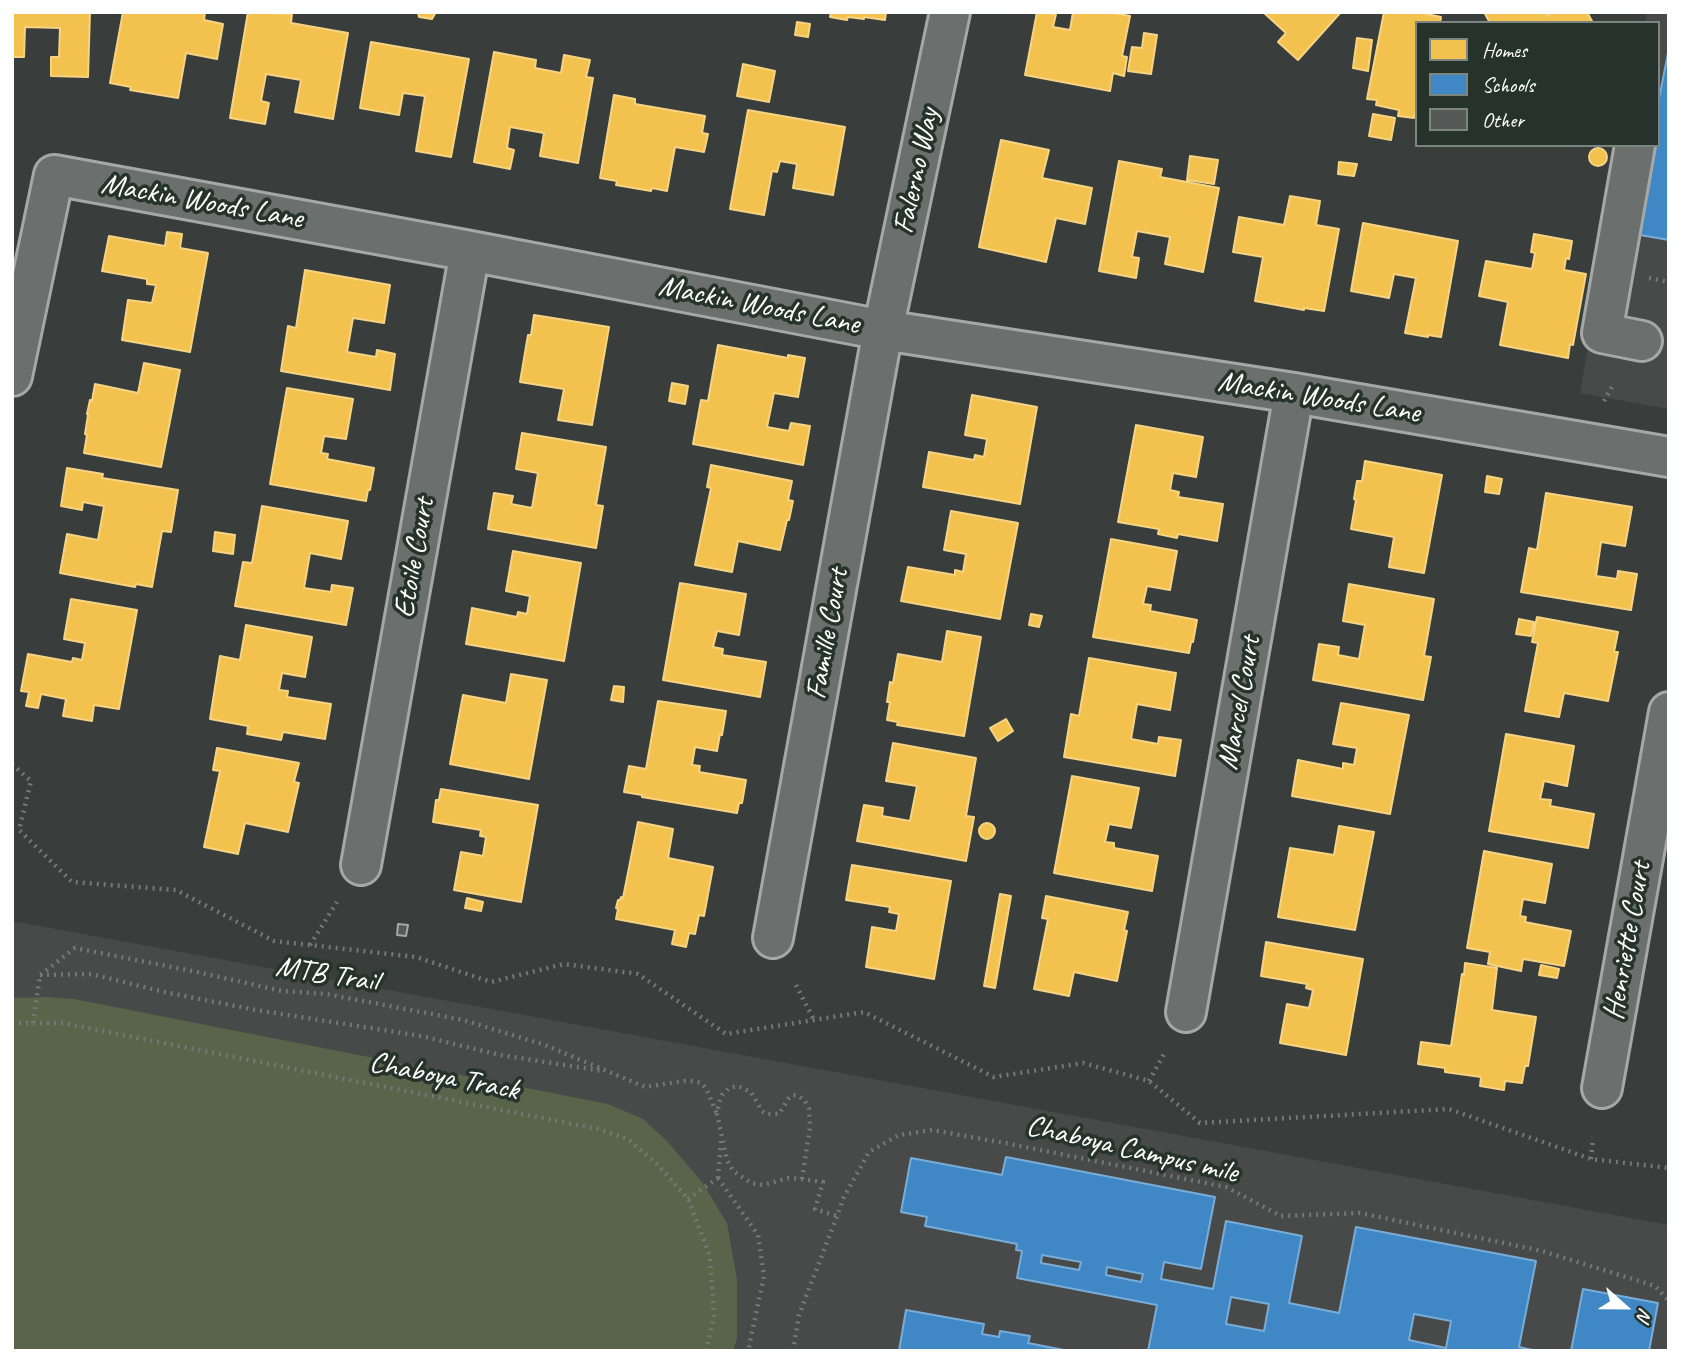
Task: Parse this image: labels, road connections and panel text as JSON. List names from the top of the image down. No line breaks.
{"streets":{"street":["Falerno Way","Mackin Woods Lane","Etoile Court","Famille Court","Marcel Court","Henriette Court"],"path":["MTB Trail","Chaboya Track","Chaboya Campus mile"]},"crossings":[["Falerno Way","Mackin Woods Lane"],["Falerno Way","Famille Court"],["Mackin Woods Lane","Etoile Court"],["Mackin Woods Lane","Famille Court"],["Mackin Woods Lane","Marcel Court"]],"legend":["Homes","Schools","Other"],"north":"right"}
